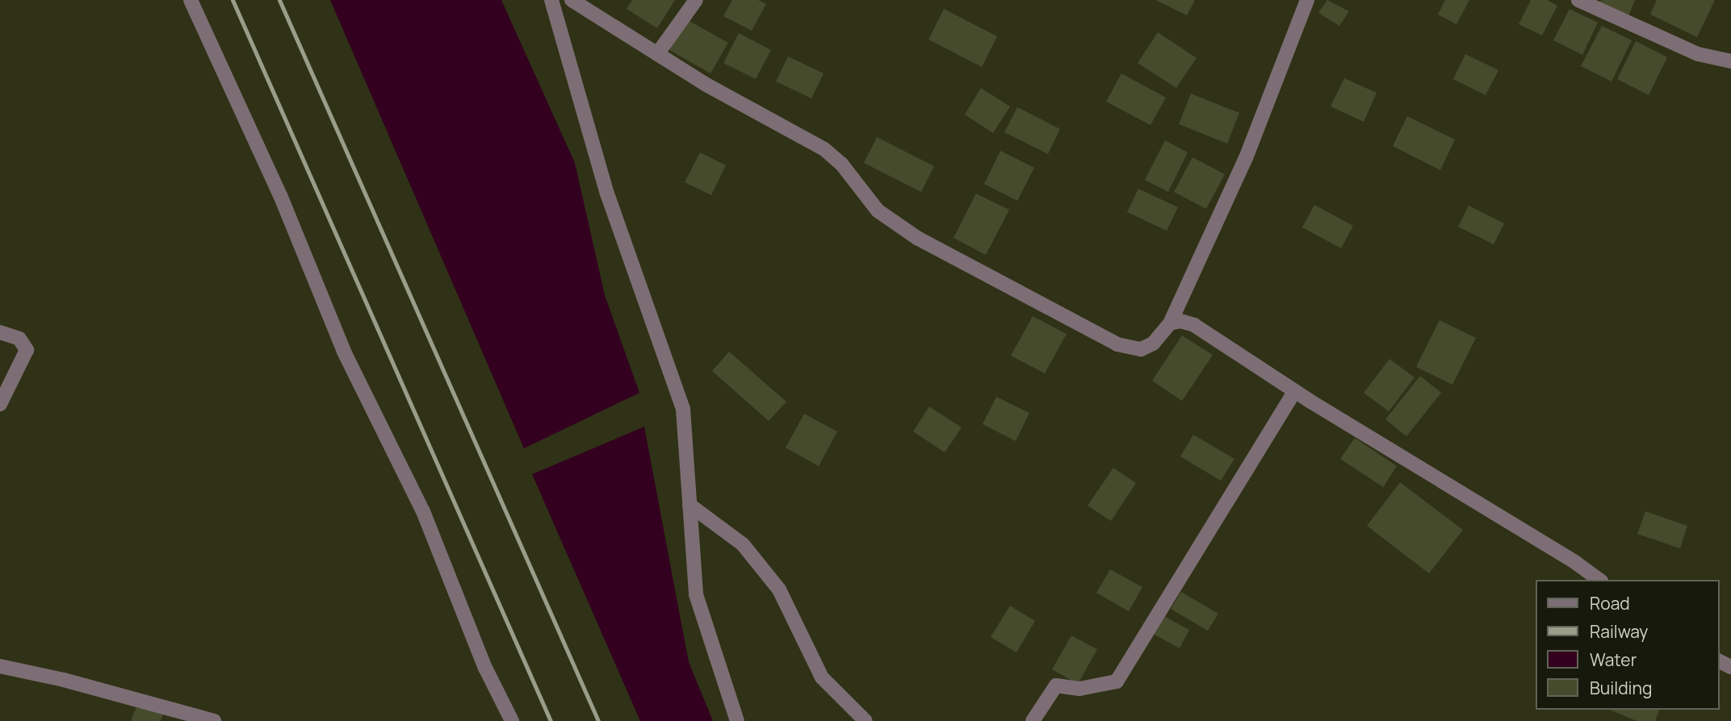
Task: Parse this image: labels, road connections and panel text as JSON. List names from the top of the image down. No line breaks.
{"legend":["Road","Railway","Water","Building"]}
